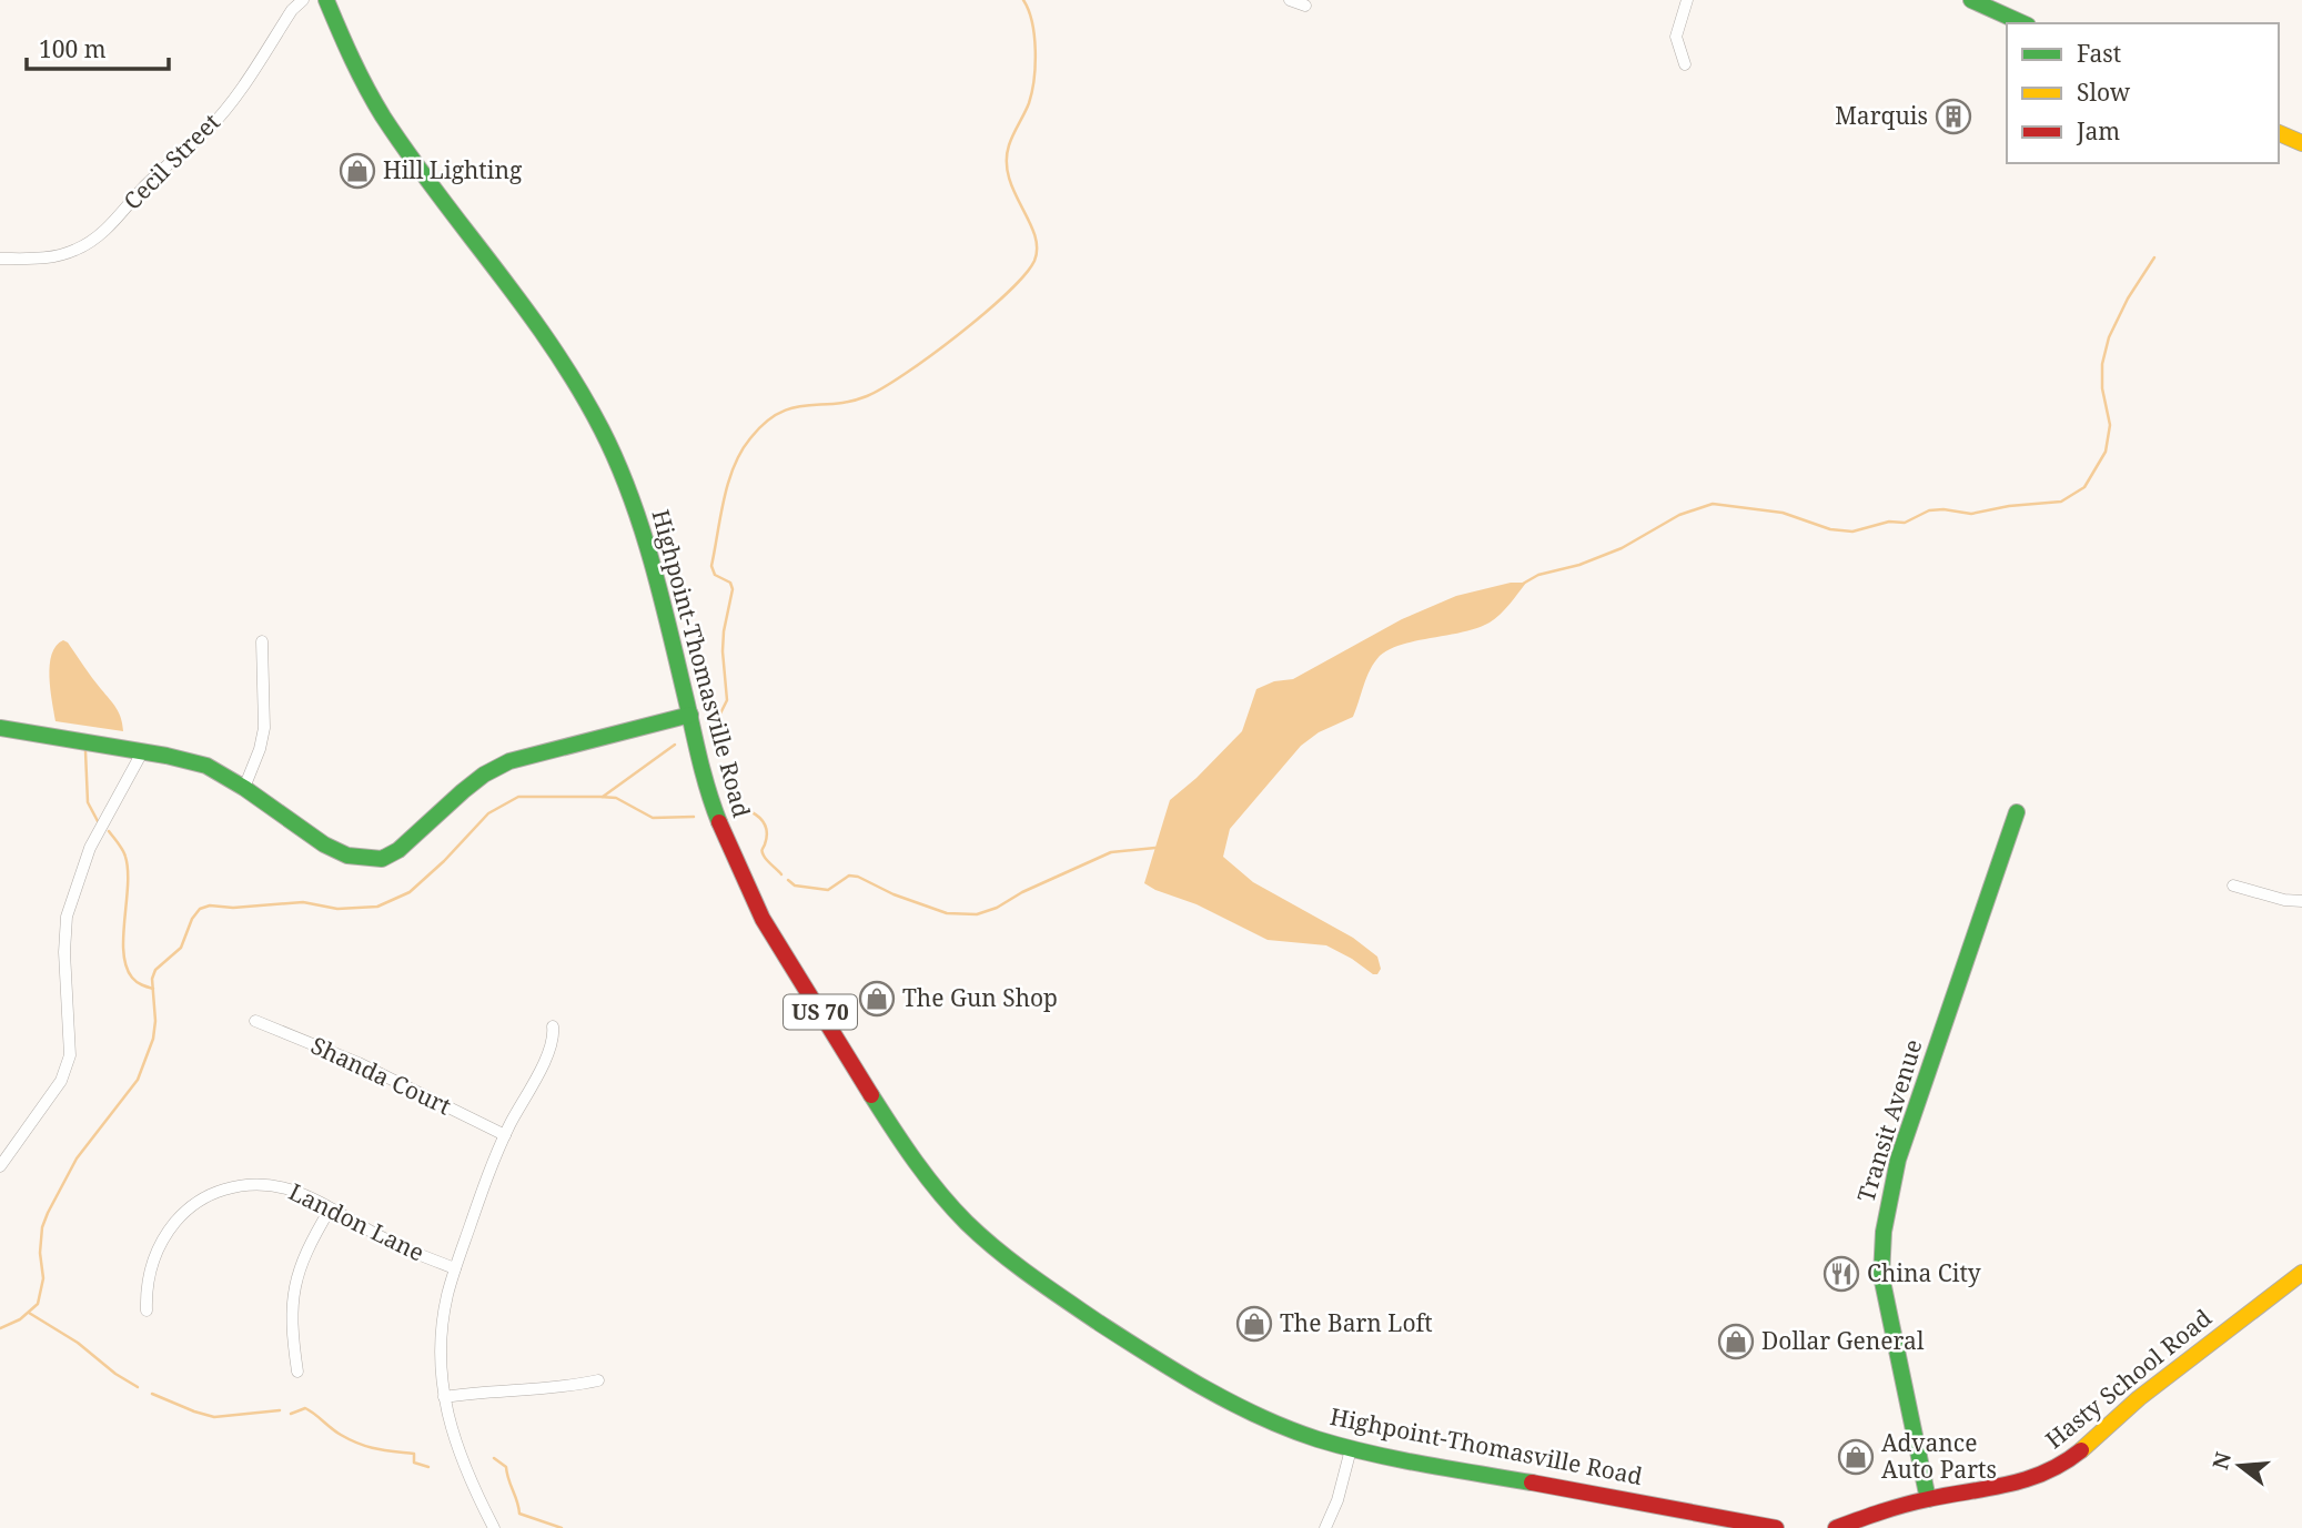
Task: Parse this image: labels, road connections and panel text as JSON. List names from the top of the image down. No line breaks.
{"streets":{"main road":["Highpoint-Thomasville Road","US 70","Transit Avenue","Hasty School Road"],"street":["Cecil Street","Shanda Court","Landon Lane"]},"crossings":[["Transit Avenue","Hasty School Road"]],"places":{"building":["Marquis"],"shop":["Hill Lighting","The Gun Shop","The Barn Loft","Dollar General","Advance Auto Parts"],"restaurant":["China City"]},"legend":["Fast","Slow","Jam"],"scale_bar":"100 m","north":"left"}
